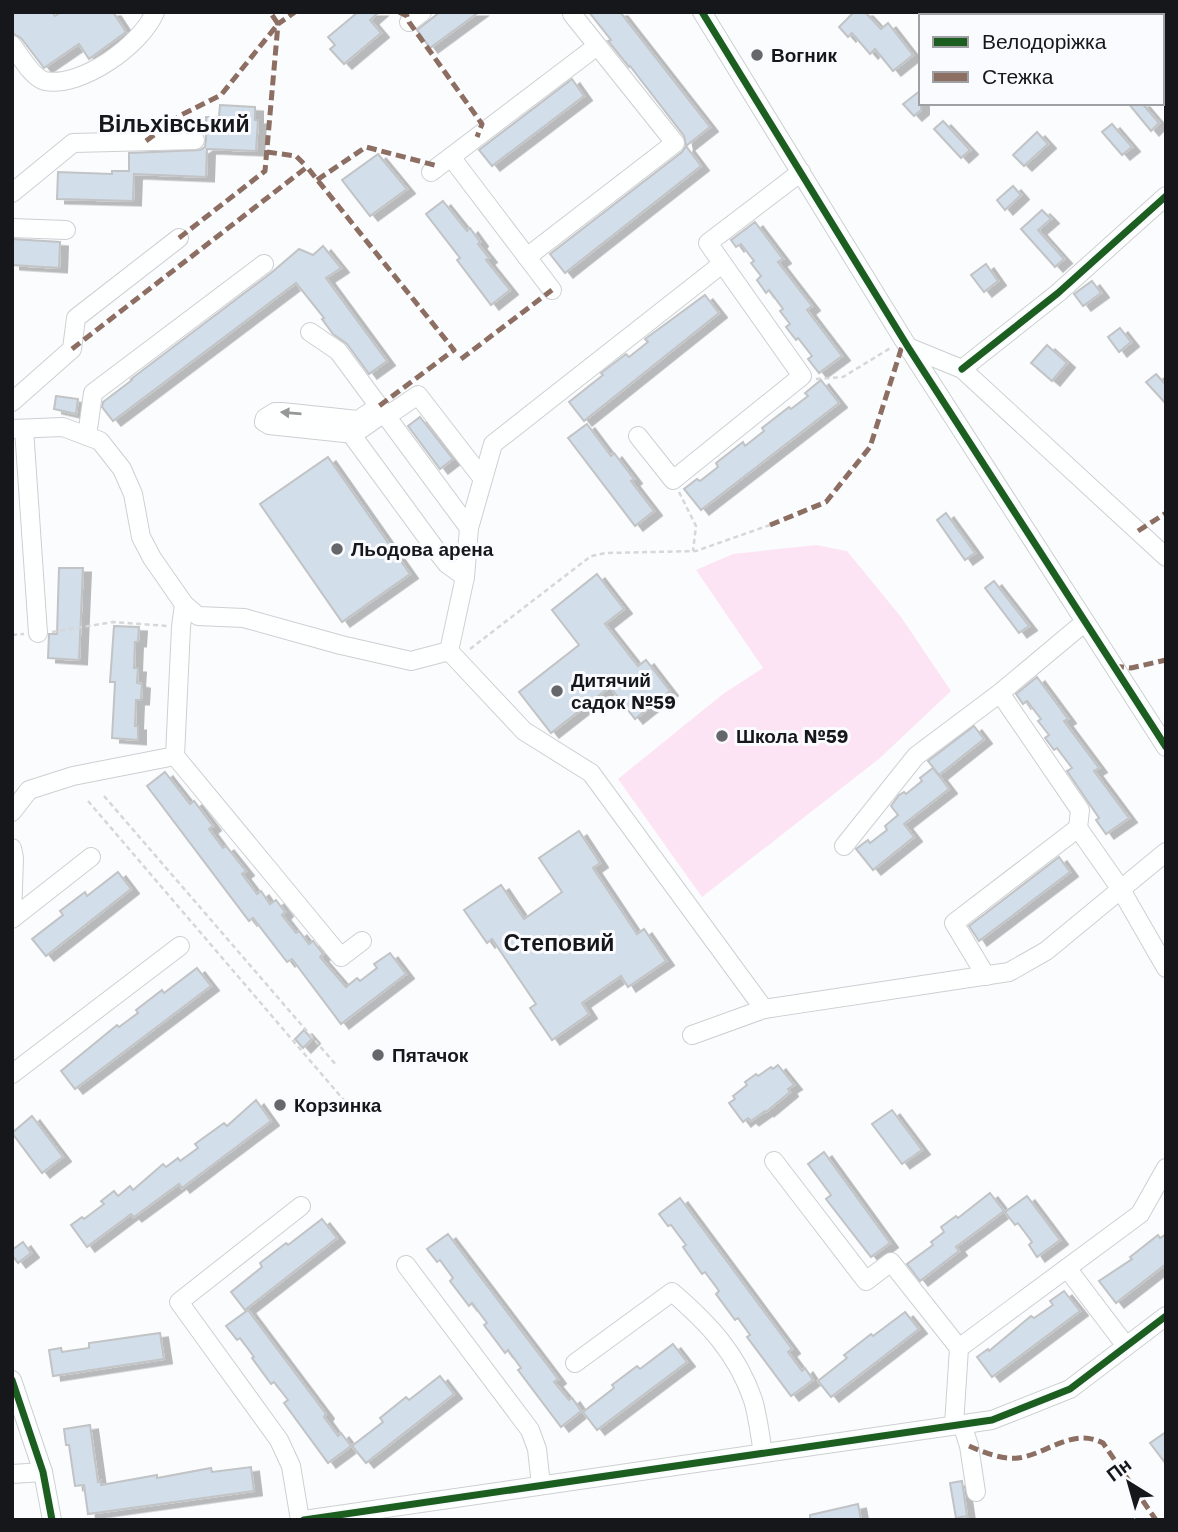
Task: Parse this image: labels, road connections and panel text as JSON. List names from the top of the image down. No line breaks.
{"districts":["Вільхівський","Степовий"],"places":["Вогник","Льодова арена","Дитячий садок №59","Школа №59","Пятачок","Корзинка"],"legend":["Велодоріжка","Стежка"],"north":"top left"}
